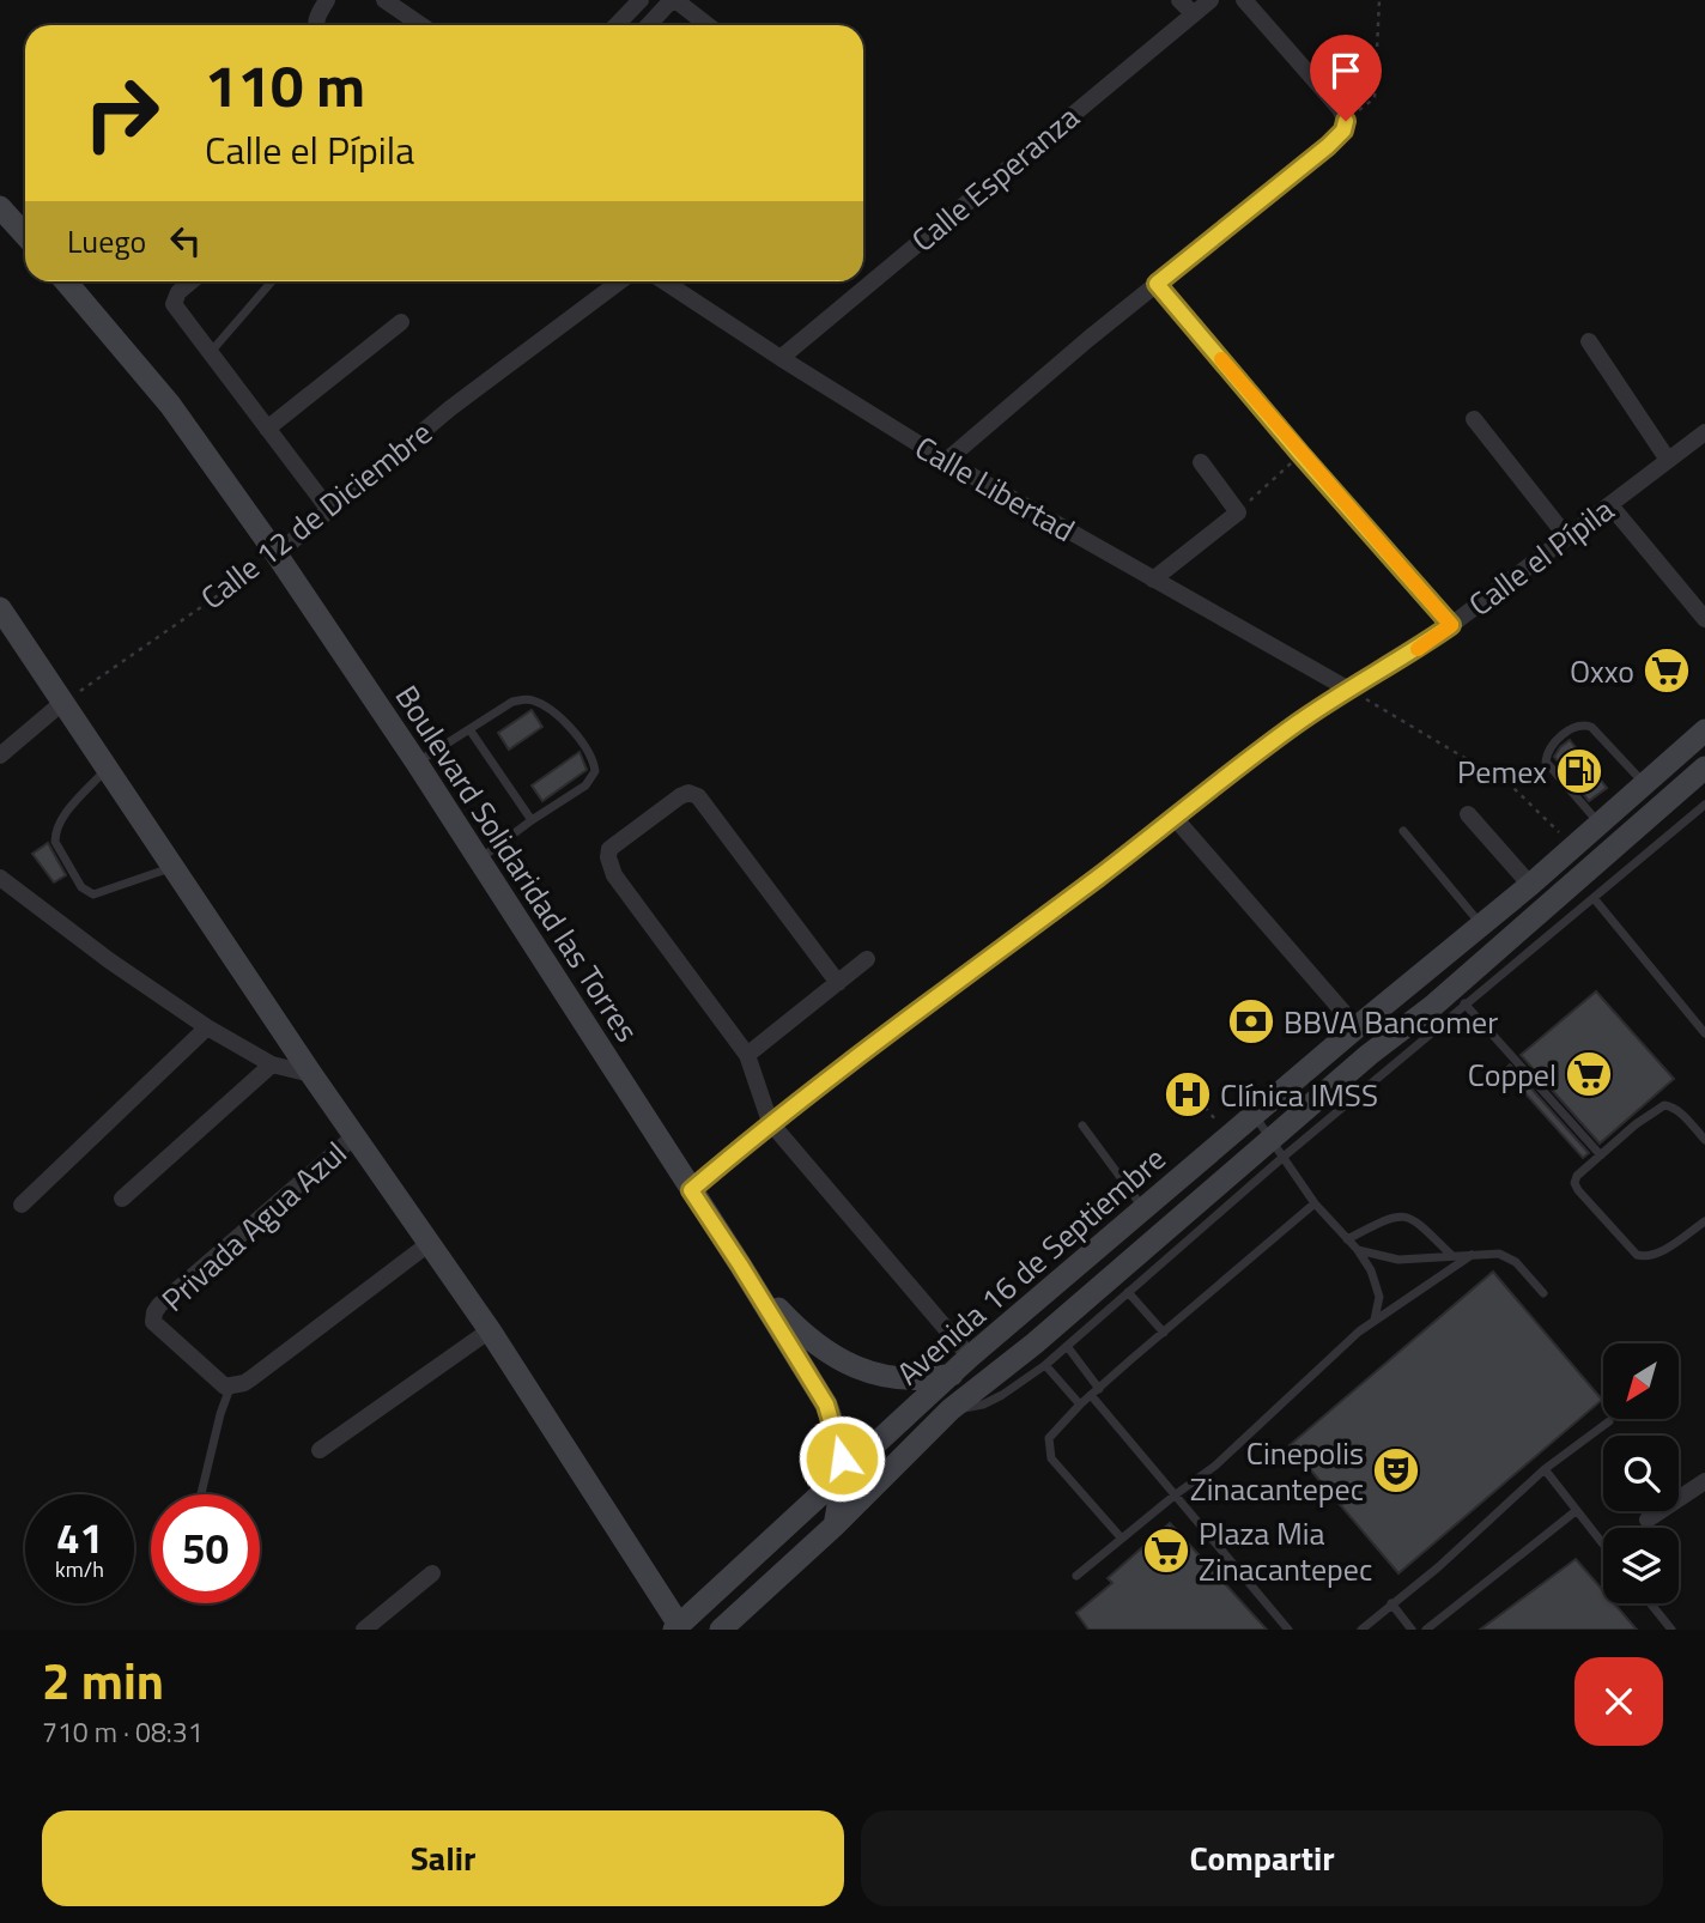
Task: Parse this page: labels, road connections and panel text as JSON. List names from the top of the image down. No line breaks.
{"streets":{"main road":["Boulevard Solidaridad las Torres","Avenida 16 de Septiembre"],"street":["Calle Esperanza","Calle Libertad","Calle 12 de Diciembre","Calle el Pípila","Privada Agua Azul"]},"crossings":[["Calle Esperanza","Calle Libertad"],["Calle Libertad","Calle el Pípila"],["Calle 12 de Diciembre","Boulevard Solidaridad las Torres"],["Calle el Pípila","Boulevard Solidaridad las Torres"],["Boulevard Solidaridad las Torres","Avenida 16 de Septiembre"]],"places":{"supermarket":["Oxxo","Coppel","Plaza Mia Zinacantepec"],"fuel station":["Pemex"],"bank":["BBVA Bancomer"],"hospital":["Clínica IMSS"],"theatre":["Cinepolis Zinacantepec"]},"north":"bottom left","page":{"turn":["110 m","Calle el Pípila"],"then":"Luego","speed":"41 km/h","limit":"50","heading":["2 min","710 m · 08:31"],"buttons":["Salir","Compartir"]}}
